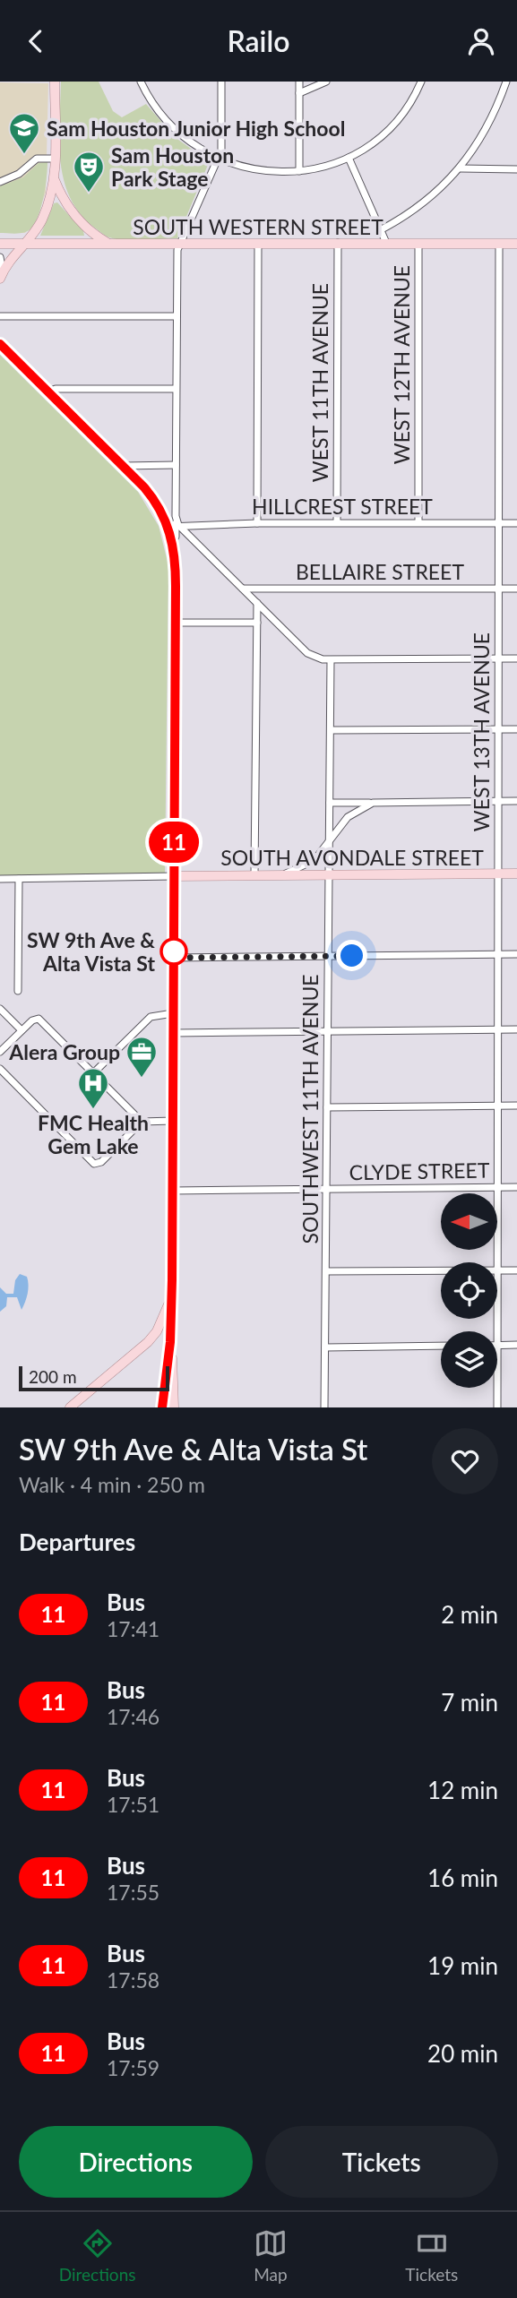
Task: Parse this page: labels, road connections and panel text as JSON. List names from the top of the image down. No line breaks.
{"streets":{"main road":["SOUTH WESTERN STREET","SOUTH AVONDALE STREET"],"street":["WEST 12TH AVENUE","WEST 11TH AVENUE","HILLCREST STREET","BELLAIRE STREET","WEST 13TH AVENUE","SOUTHWEST 11TH AVENUE","CLYDE STREET"]},"crossings":[["SOUTH WESTERN STREET","WEST 12TH AVENUE"],["SOUTH WESTERN STREET","WEST 11TH AVENUE"],["SOUTH WESTERN STREET","WEST 13TH AVENUE"],["WEST 12TH AVENUE","HILLCREST STREET"],["WEST 11TH AVENUE","HILLCREST STREET"],["HILLCREST STREET","WEST 13TH AVENUE"],["BELLAIRE STREET","WEST 13TH AVENUE"],["WEST 13TH AVENUE","SOUTH AVONDALE STREET"],["WEST 13TH AVENUE","CLYDE STREET"],["SOUTH AVONDALE STREET","SOUTHWEST 11TH AVENUE"],["SOUTHWEST 11TH AVENUE","CLYDE STREET"]],"places":{"school or university":["Sam Houston Junior High School"],"theatre":["Sam Houston Park Stage"],"other":["SW 9th Ave & Alta Vista St"],"office":["Alera Group"],"hospital":["FMC Health Gem Lake"]},"lines":["bus line 11"],"scale_bar":"200 m","north":"left","page":{"header":"Railo","on_map":"11","scale":"200 m","heading":[["SW 9th Ave & Alta Vista St","Walk · 4 min · 250 m"],"Departures"],"list":[{"mark":"11","name":"Bus","note":"17:41","value":"2 min"},{"mark":"11","name":"Bus","note":"17:46","value":"7 min"},{"mark":"11","name":"Bus","note":"17:51","value":"12 min"},{"mark":"11","name":"Bus","note":"17:55","value":"16 min"},{"mark":"11","name":"Bus","note":"17:58","value":"19 min"},{"mark":"11","name":"Bus","note":"17:59","value":"20 min"}],"buttons":["Directions","Tickets"],"tabs":["Directions","Map","Tickets"]}}
